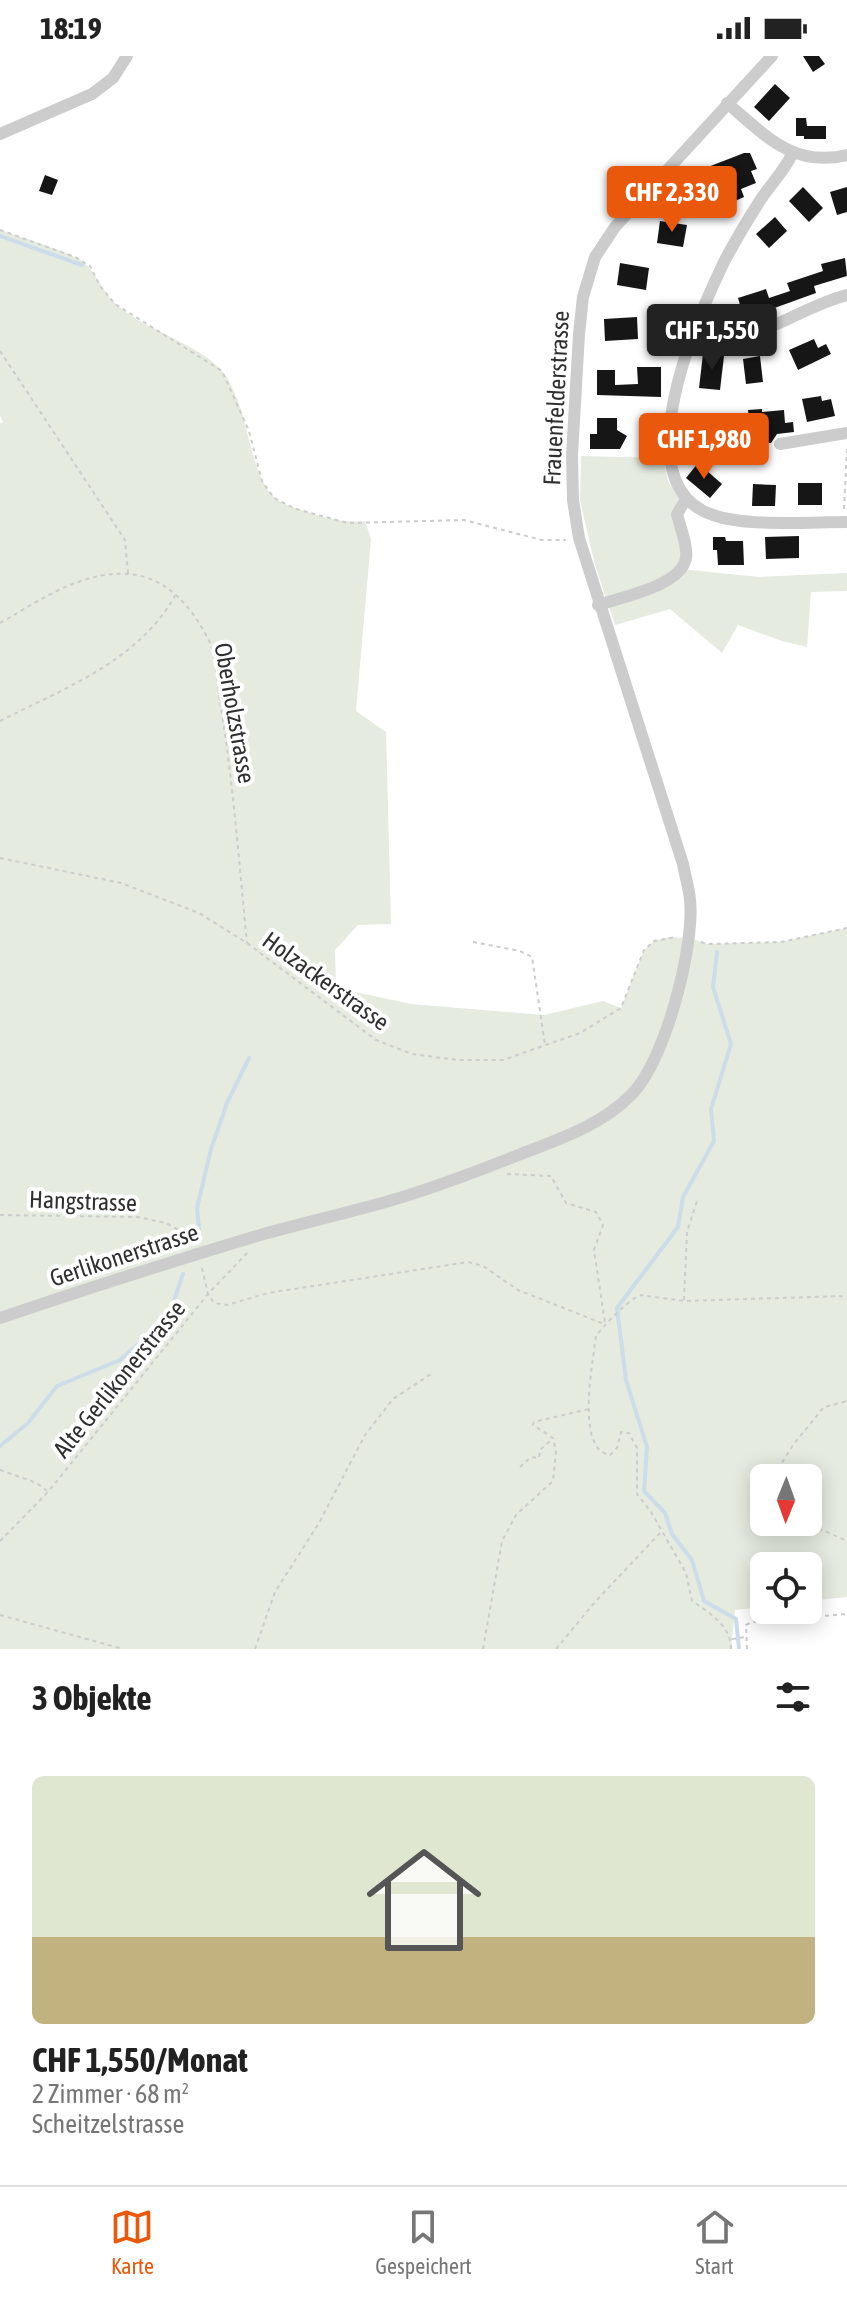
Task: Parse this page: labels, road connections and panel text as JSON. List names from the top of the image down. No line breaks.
{"streets":{"street":["Frauenfelderstrasse","Gerlikonerstrasse"],"path":["Oberholzstrasse","Holzackerstrasse","Hangstrasse","Alte Gerlikonerstrasse"]},"crossings":[["Frauenfelderstrasse","Holzackerstrasse"],["Frauenfelderstrasse","Gerlikonerstrasse"],["Oberholzstrasse","Holzackerstrasse"],["Holzackerstrasse","Gerlikonerstrasse"],["Hangstrasse","Gerlikonerstrasse"],["Gerlikonerstrasse","Alte Gerlikonerstrasse"]],"north":"bottom","page":{"status":"18:19","price":["CHF 2,330","CHF 1,550","CHF 1,980"],"heading":"3 Objekte","list":[{"name":"CHF 1,550/Monat","note":"2 Zimmer · 68 m² · Scheitzelstrasse"}],"tabs":["Karte","Gespeichert","Start"]}}
